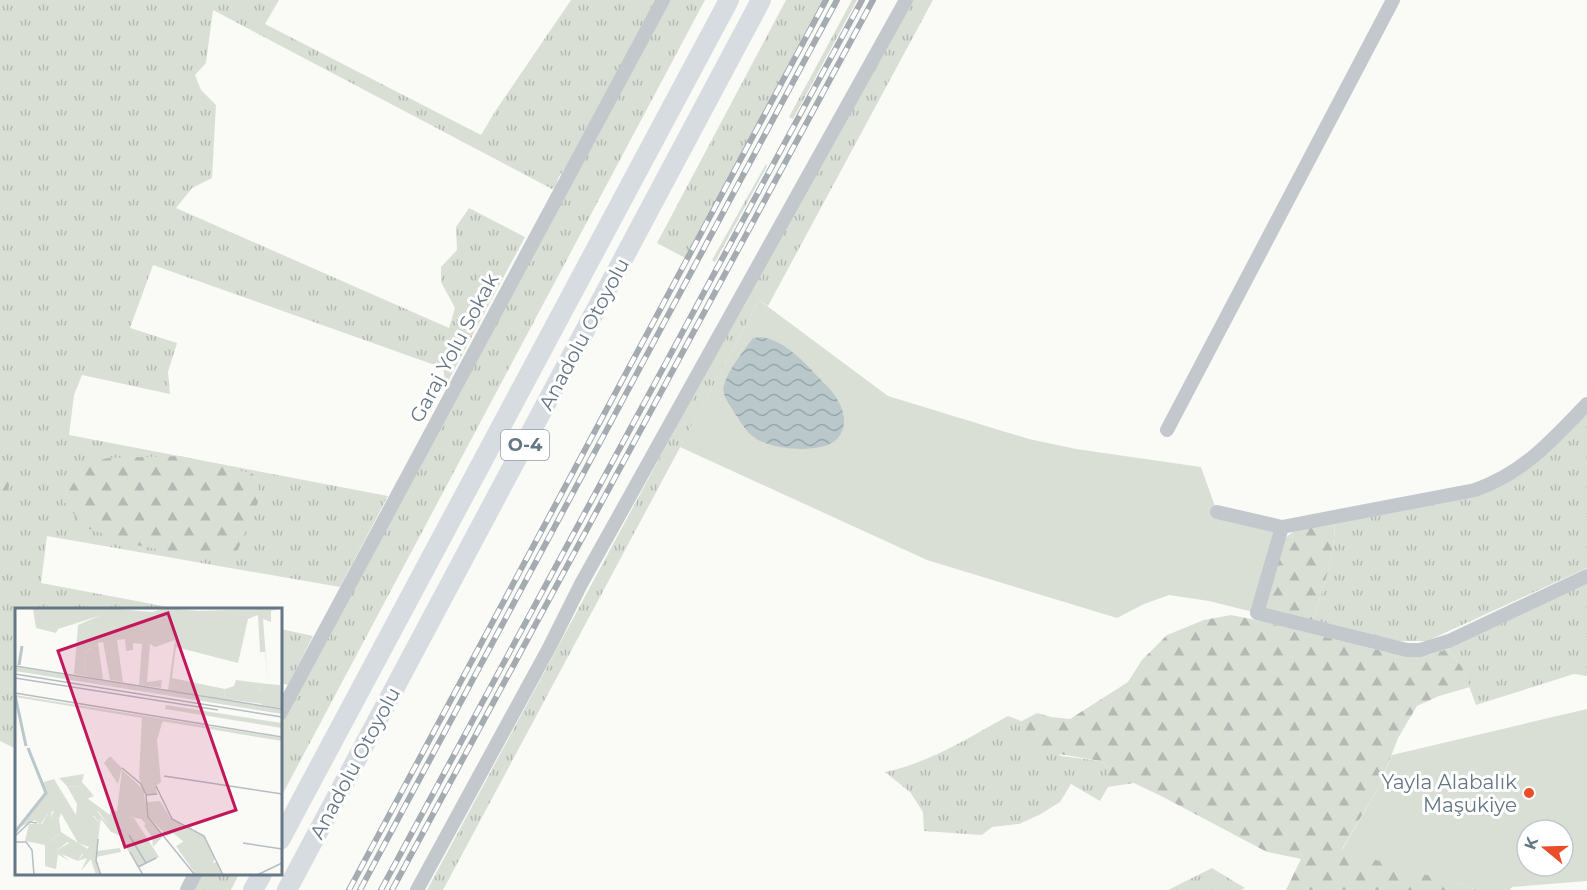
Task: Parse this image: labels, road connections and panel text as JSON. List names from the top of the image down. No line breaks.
{"streets":{"highway":["Anadolu Otoyolu","O-4"],"street":["Garaj Yolu Sokak"]},"places":["Yayla Alabalık Maşukiye"],"north":"left"}
